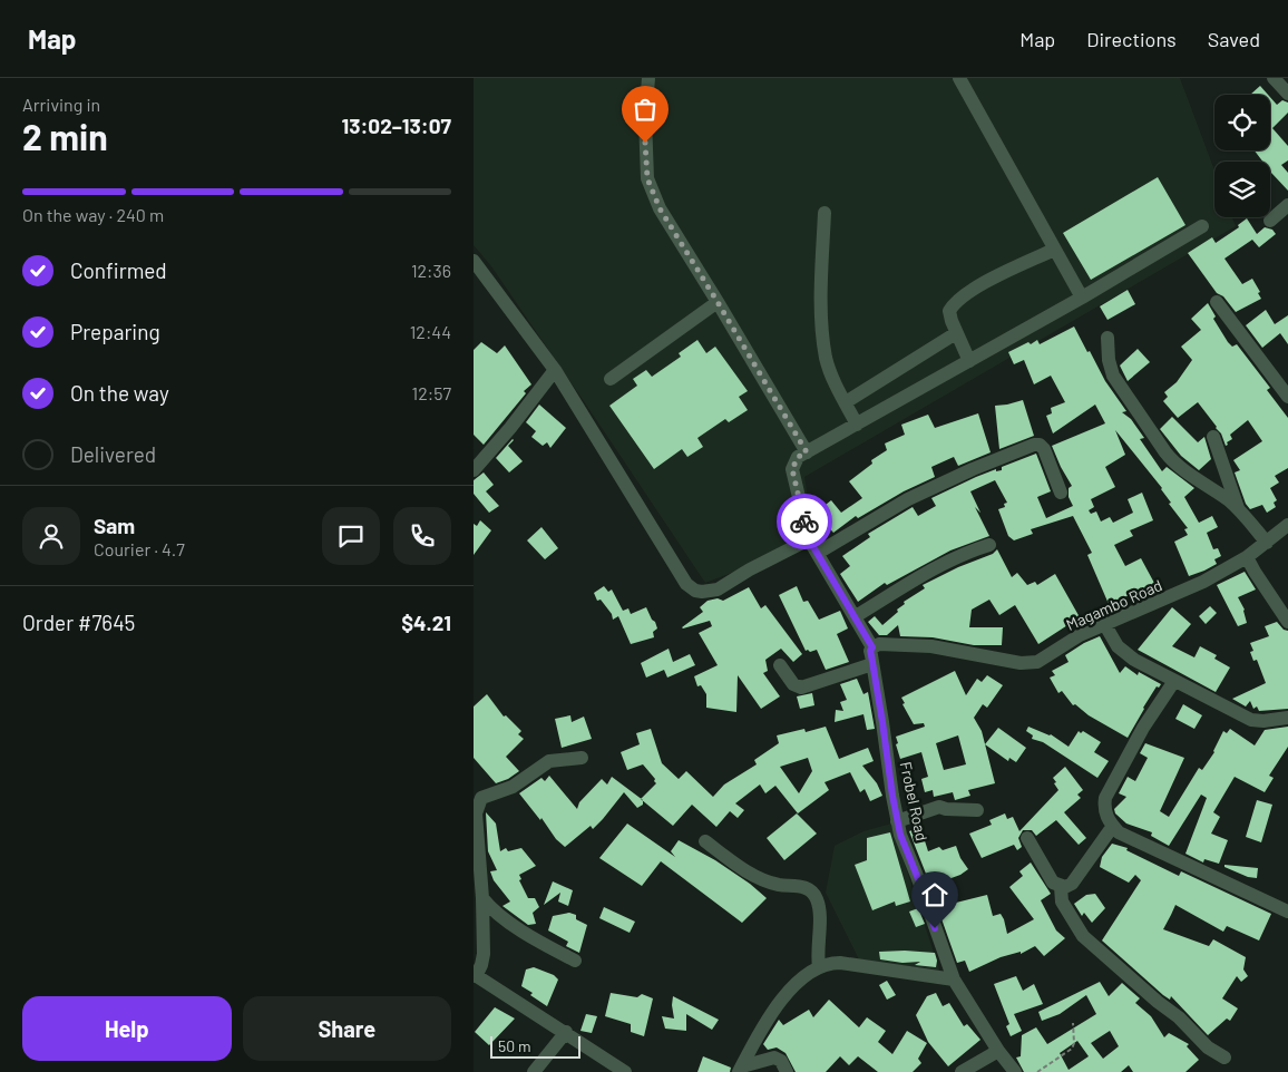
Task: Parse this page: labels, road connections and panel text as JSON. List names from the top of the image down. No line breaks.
{"streets":{"street":["Magambo Road","Frobel Road"]},"crossings":[["Magambo Road","Frobel Road"]],"scale_bar":"50 m","page":{"header":"Map","nav":["Map","Directions","Saved"],"heading":["2 min","Arriving in","13:02–13:07"],"panel":["Sam","Courier · 4.7","Order #7645","$4.21"],"bar":"On the way · 240 m","list":[["Confirmed","12:36"],["Preparing","12:44"],["On the way","12:57"],"Delivered"],"buttons":["Help","Share"],"scale":"50 m"}}
